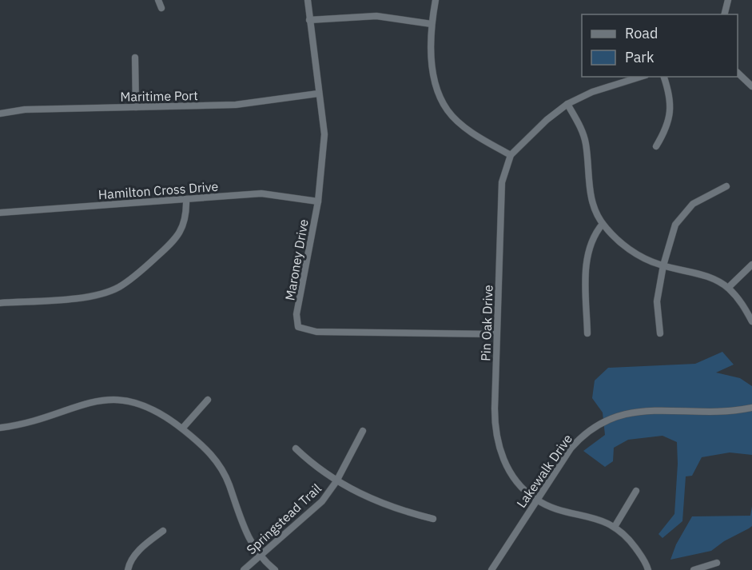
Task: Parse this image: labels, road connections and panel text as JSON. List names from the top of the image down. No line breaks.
{"streets":{"street":["Maritime Port","Hamilton Cross Drive","Maroney Drive","Pin Oak Drive","Lakewalk Drive","Springstead Trail"]},"crossings":[["Maritime Port","Maroney Drive"],["Hamilton Cross Drive","Maroney Drive"],["Maroney Drive","Pin Oak Drive"],["Pin Oak Drive","Lakewalk Drive"]],"legend":["Road","Park"]}
